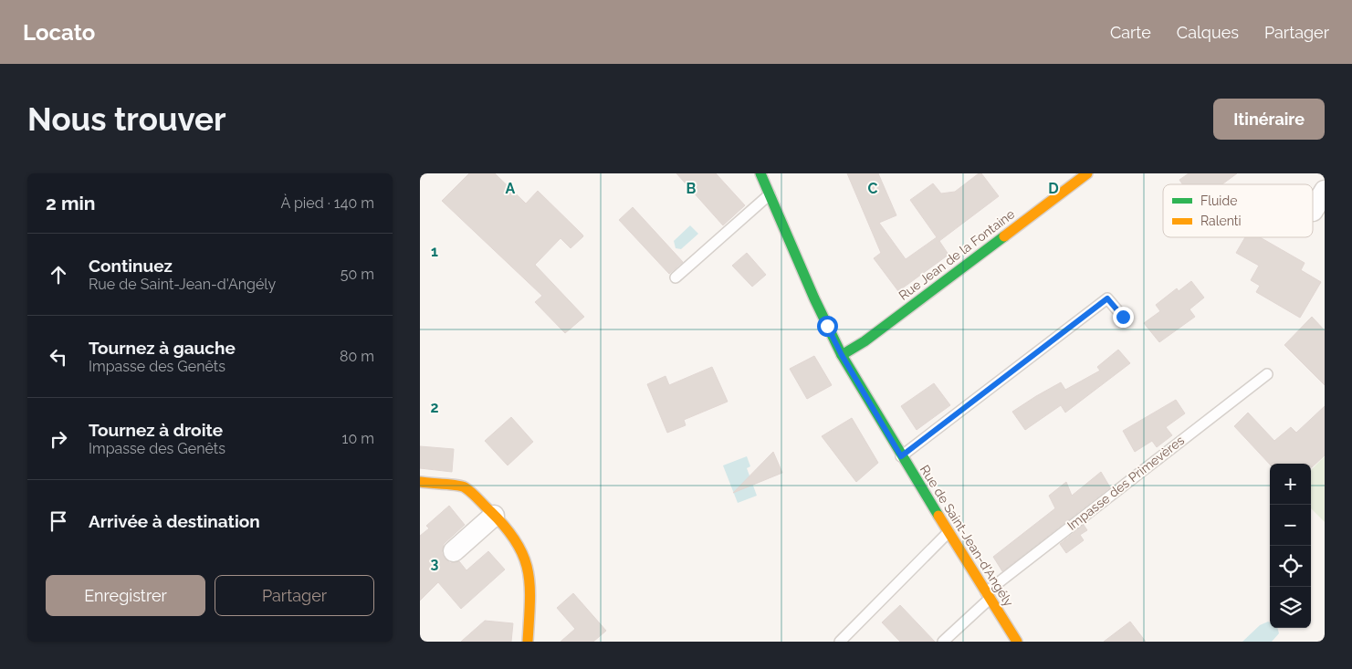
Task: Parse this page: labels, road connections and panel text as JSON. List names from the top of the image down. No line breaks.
{"streets":{"main road":["Rue Jean de la Fontaine","Rue de Saint-Jean-d'Angély"],"lane":["Impasse des Primevères"]},"crossings":[["Rue Jean de la Fontaine","Rue de Saint-Jean-d'Angély"],["Impasse des Primevères","Rue de Saint-Jean-d'Angély"]],"legend":["Fluide","Ralenti"],"page":{"header":"Locato","nav":["Carte","Calques","Partager"],"buttons":["Itinéraire",["Enregistrer","Partager"]],"title":"Nous trouver","heading":["2 min","À pied · 140 m"],"list":[["Continuez","Rue de Saint-Jean-d'Angély","50 m"],["Tournez à gauche","Impasse des Genêts","80 m"],["Tournez à droite","Impasse des Genêts","10 m"],"Arrivée à destination"],"map_buttons":["+","−"]},"grid":{"columns":["A","B","C","D"],"rows":["1","2","3"]}}
